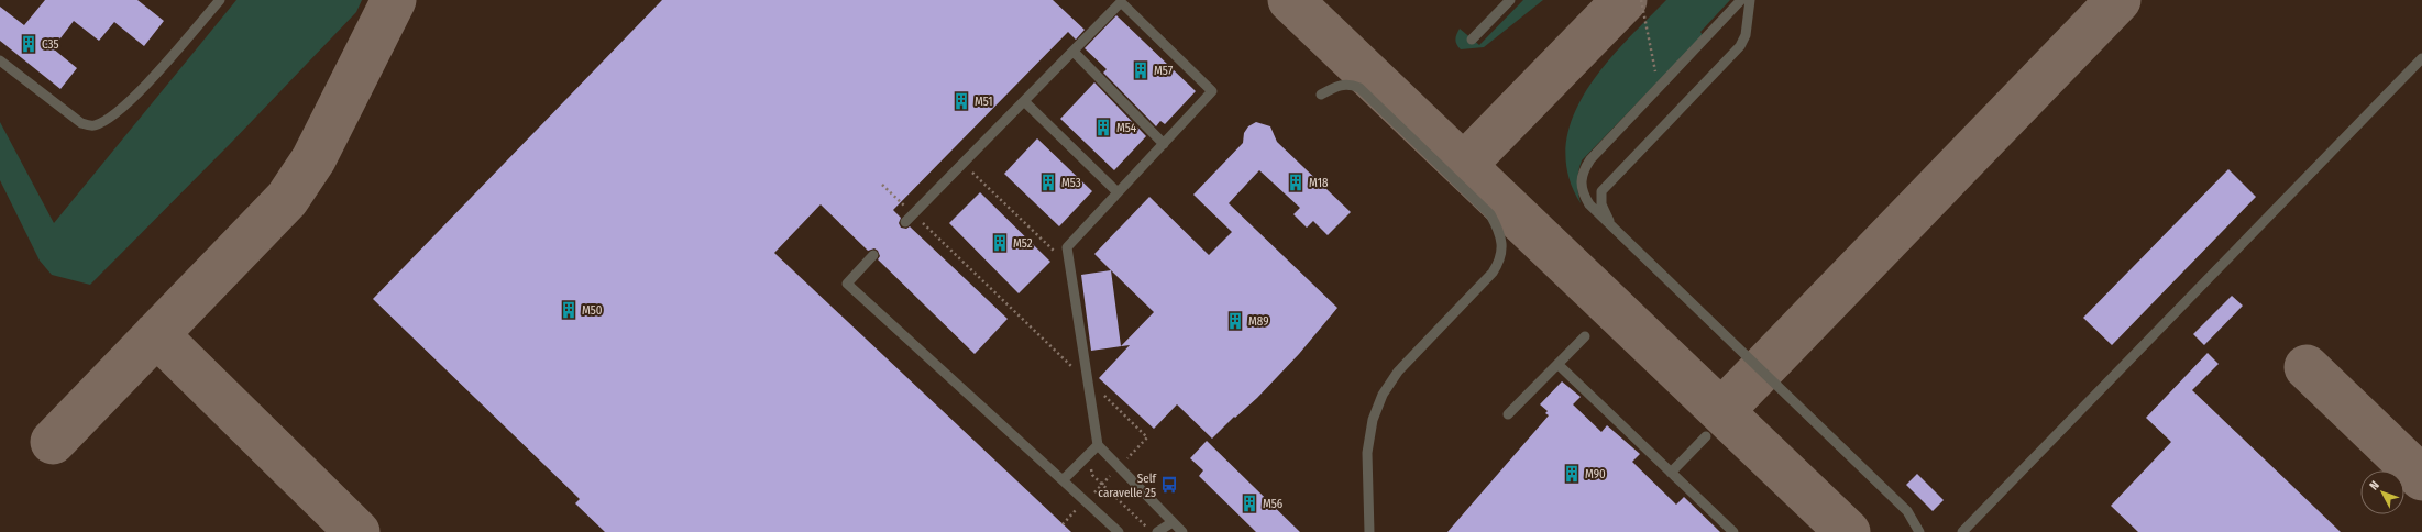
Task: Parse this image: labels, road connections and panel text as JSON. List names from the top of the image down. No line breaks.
{"places":{"building":["C35","M57","M51","M54","M53","M18","M52","M50","M89","M90","M56"],"bus stop":["Self caravelle 25"]},"north":"top left"}
